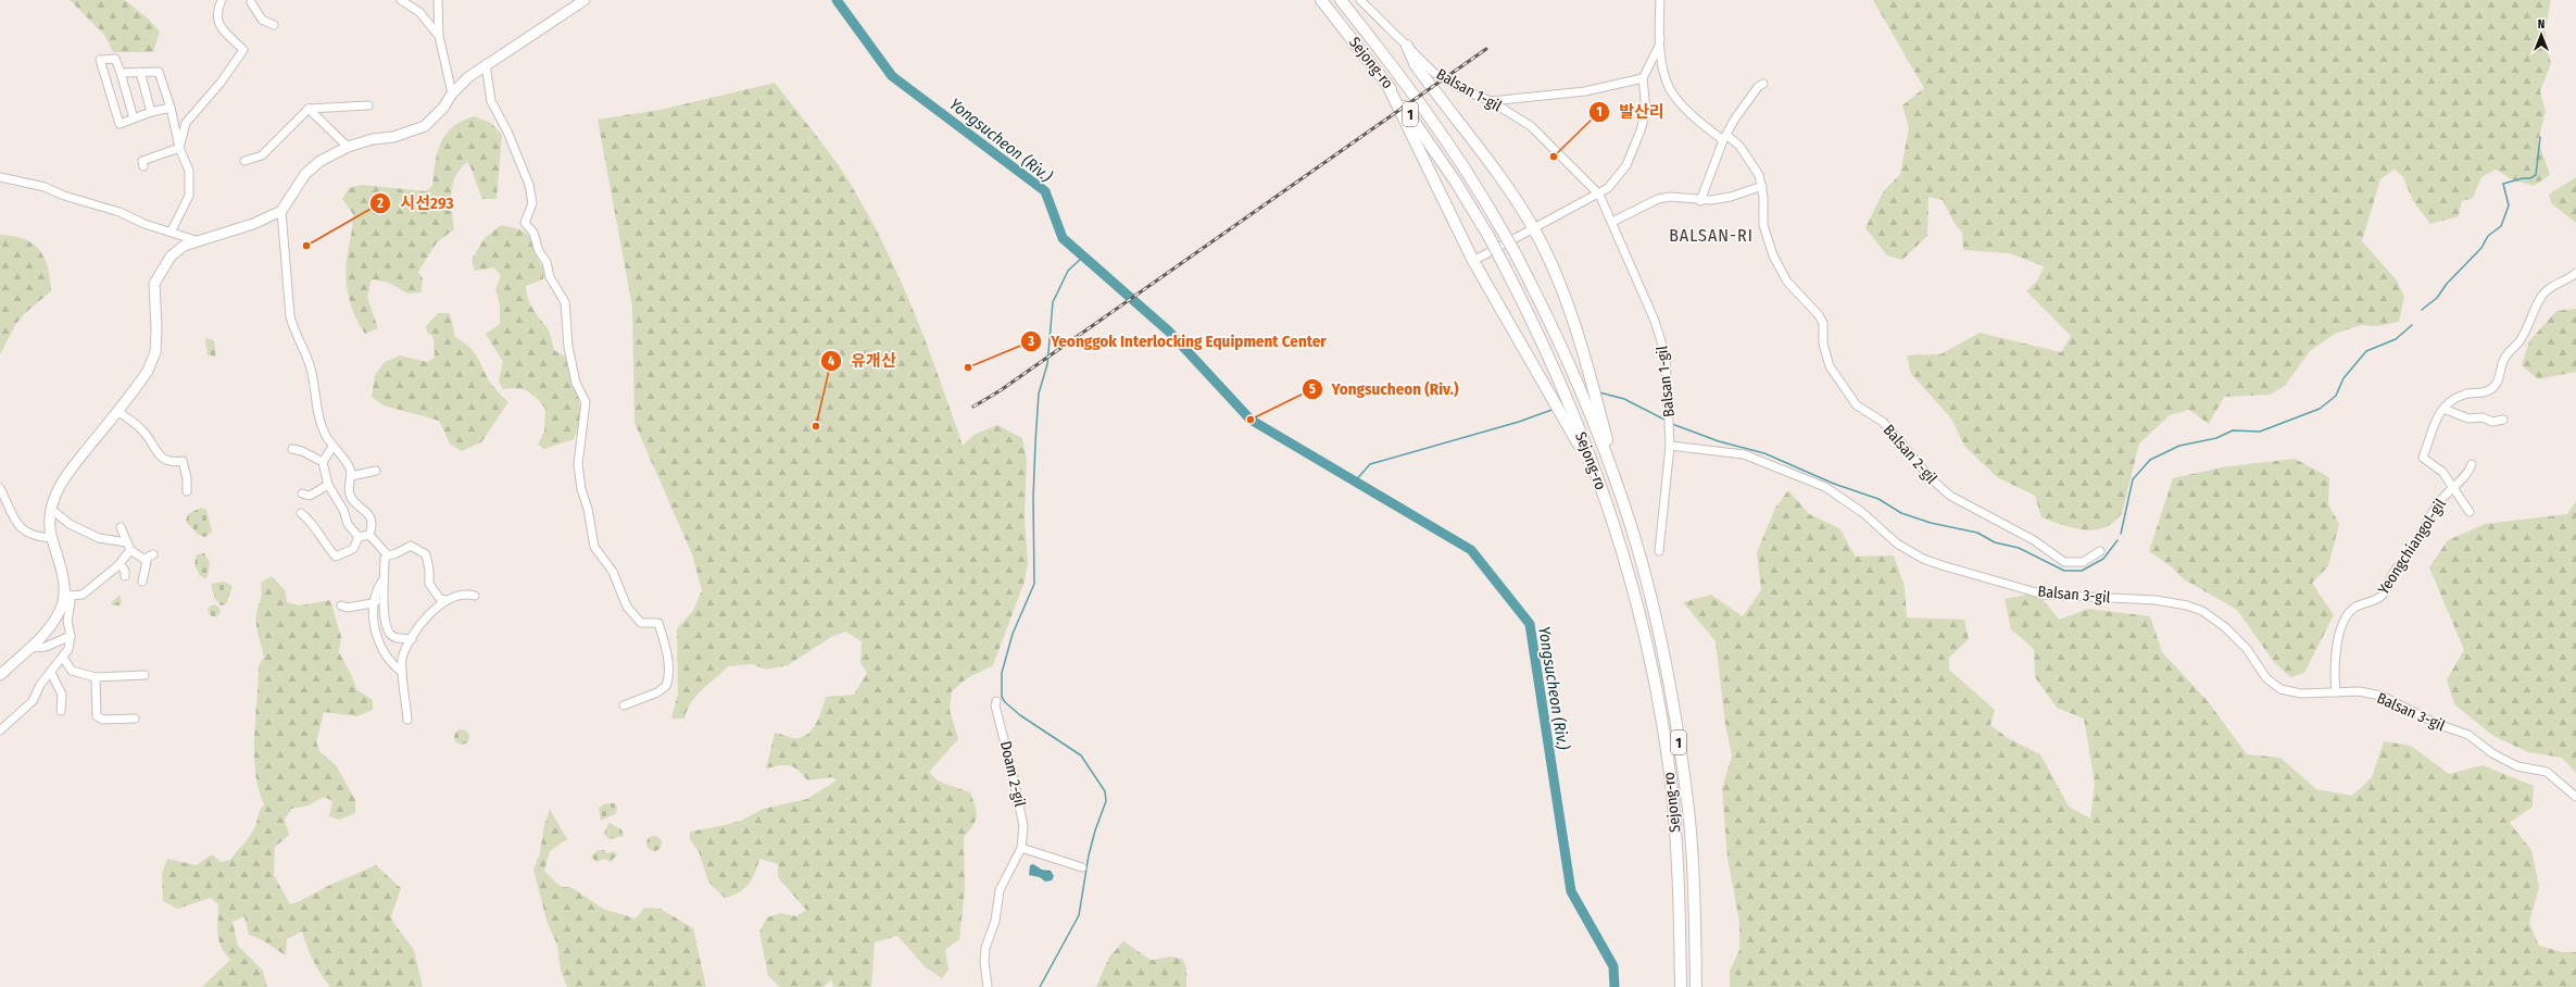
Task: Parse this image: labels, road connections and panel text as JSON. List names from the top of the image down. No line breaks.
{"streets":{"highway":["Sejong-ro","1"],"street":["Balsan 1-gil","Balsan 2-gil","Yeongchiangol-gil","Balsan 3-gil","Doam 2-gil"]},"crossings":[["Balsan 1-gil","Balsan 3-gil"],["Yeongchiangol-gil","Balsan 3-gil"]],"districts":["BALSAN-RI"],"water":["Yongsucheon (Riv.)"],"places":["발산리","시선293","Yeonggok Interlocking Equipment Center","Yongsucheon (Riv.)","유개산"],"north":"top"}
